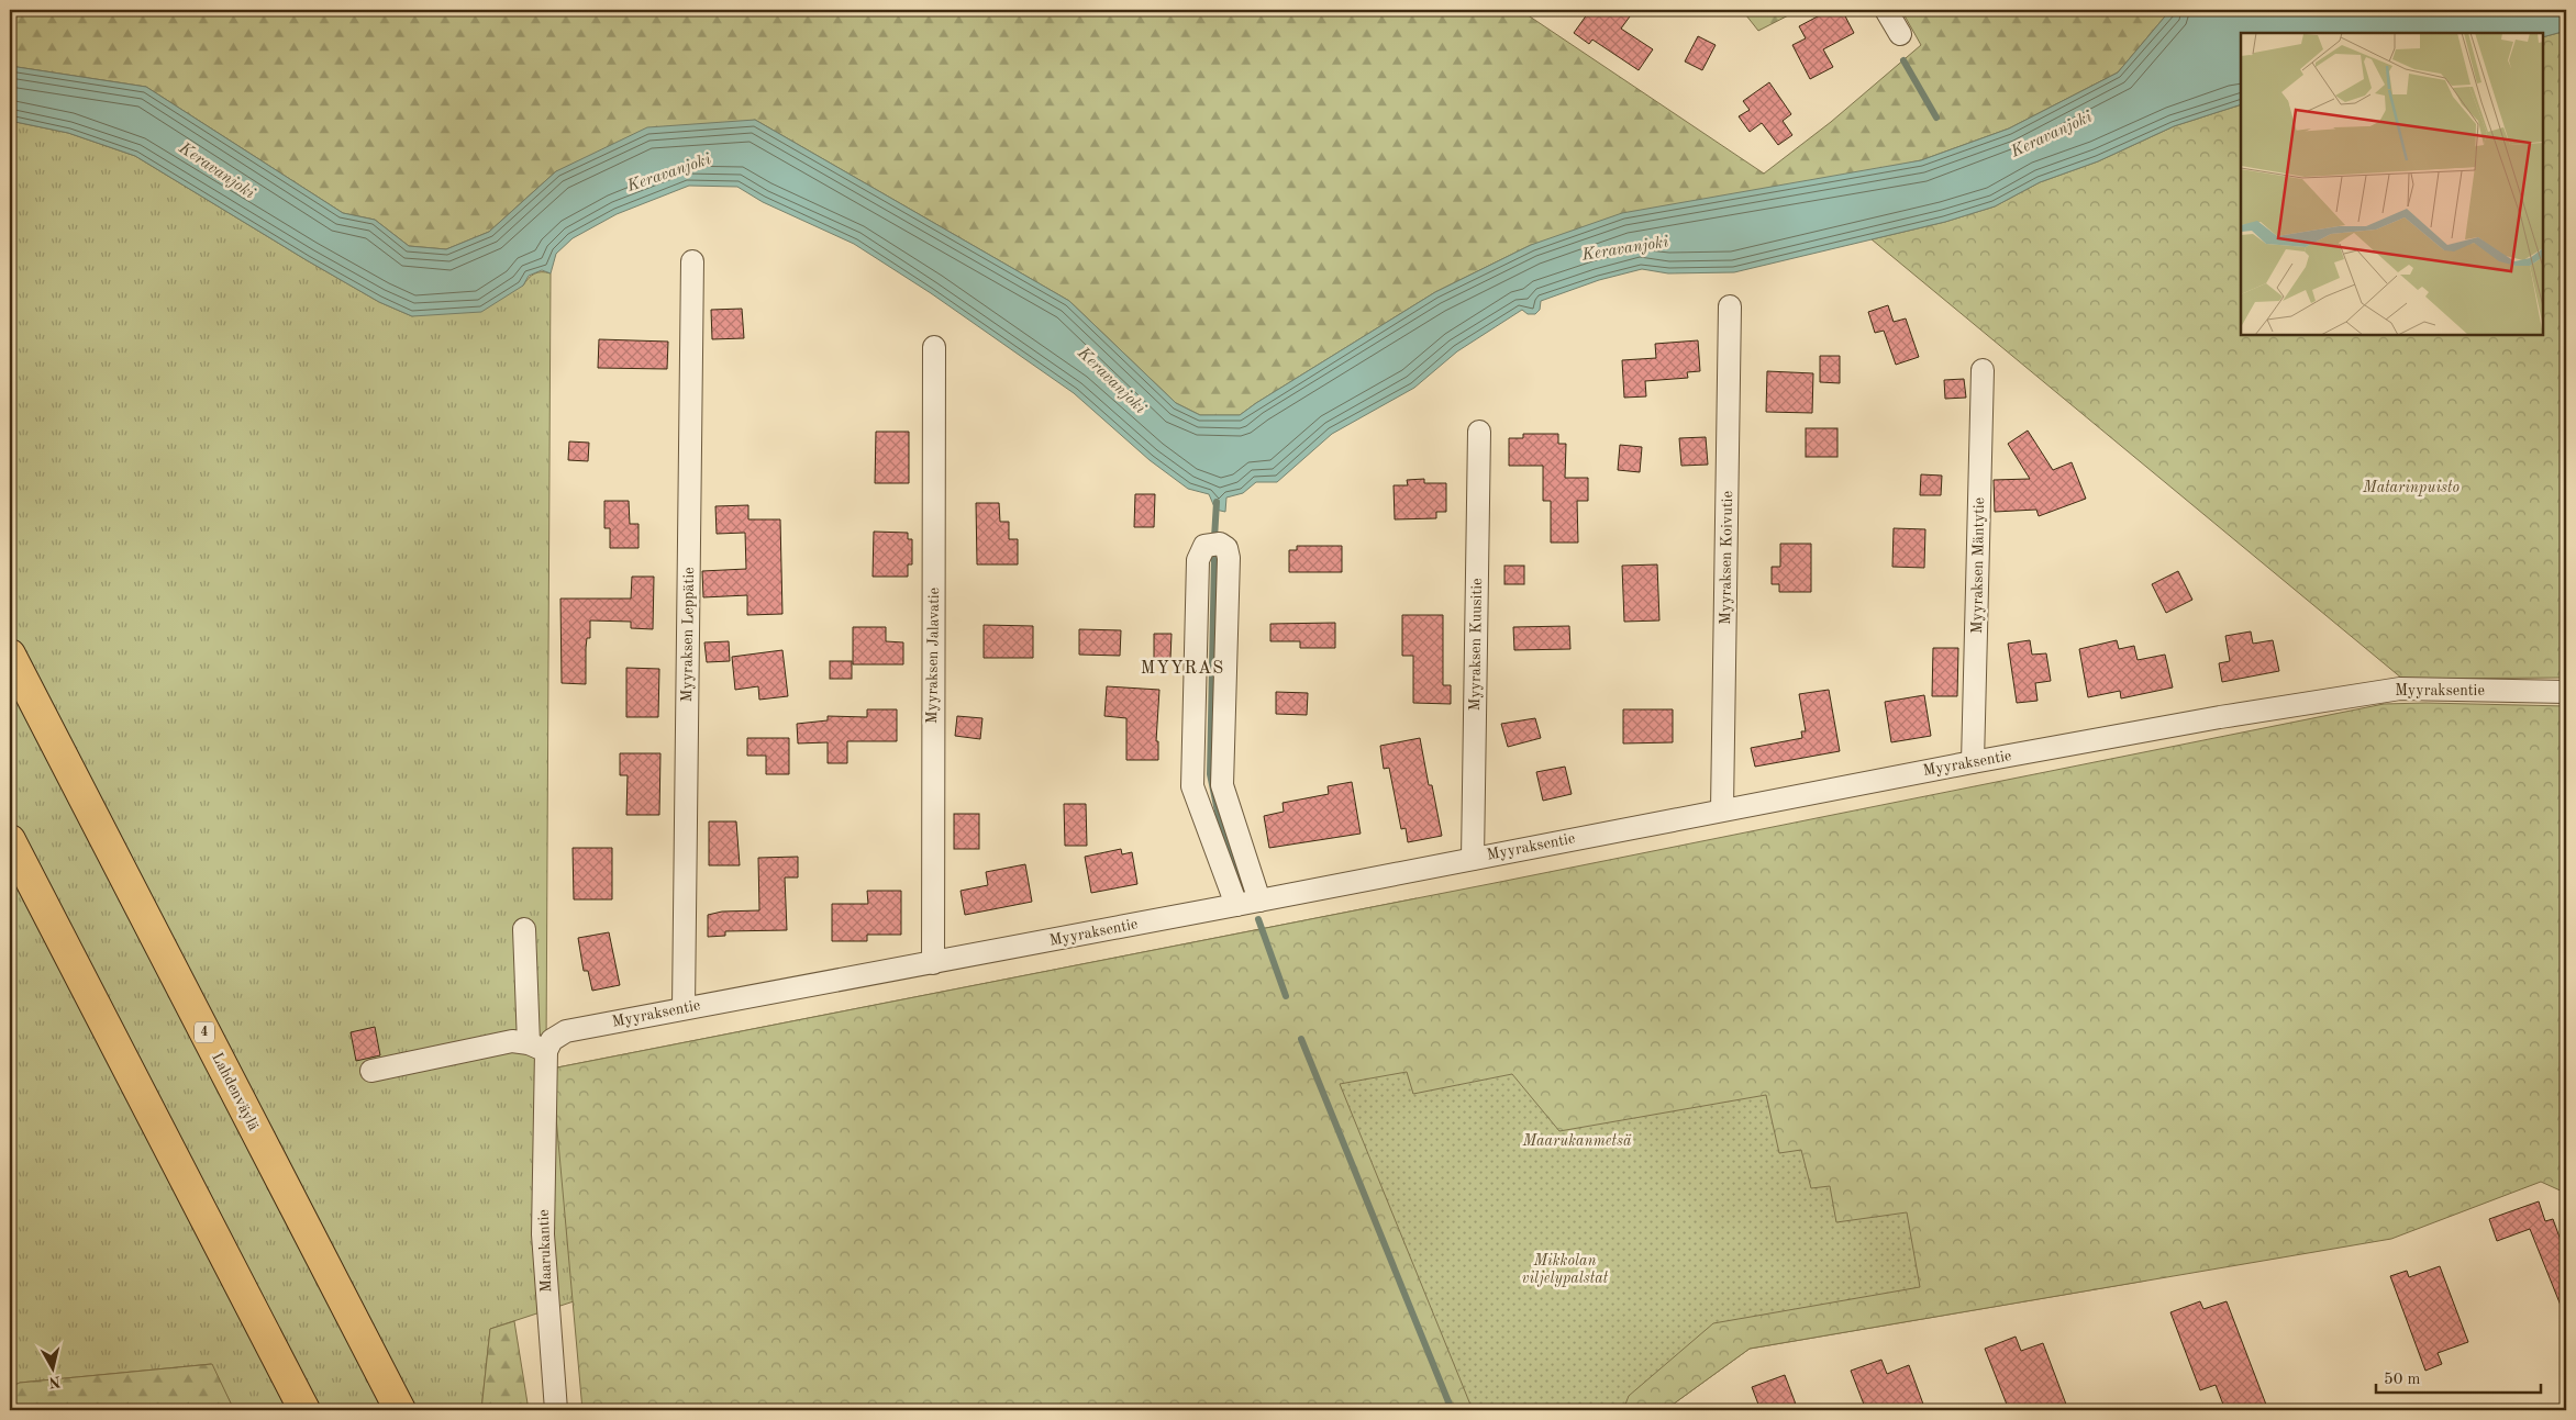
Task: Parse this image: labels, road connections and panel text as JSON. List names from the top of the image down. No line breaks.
{"streets":{"highway":["4","Lahdenväylä"],"street":["Myyraksen Koivutie","Myyraksen Mäntytie","Myyraksen Leppätie","Myyraksen Kuusitie","Myyraksen Jalavatie","Myyraksentie","Maarukantie"]},"crossings":[["Myyraksen Koivutie","Myyraksentie"],["Myyraksen Mäntytie","Myyraksentie"],["Myyraksen Leppätie","Myyraksentie"],["Myyraksen Kuusitie","Myyraksentie"],["Myyraksen Jalavatie","Myyraksentie"],["Myyraksentie","Maarukantie"]],"districts":["MYYRAS"],"water":["Keravanjoki"],"parks":["Matarinpuisto","Maarukanmetsä","Mikkolan viljelypalstat"],"scale_bar":"50 m","north":"bottom"}
